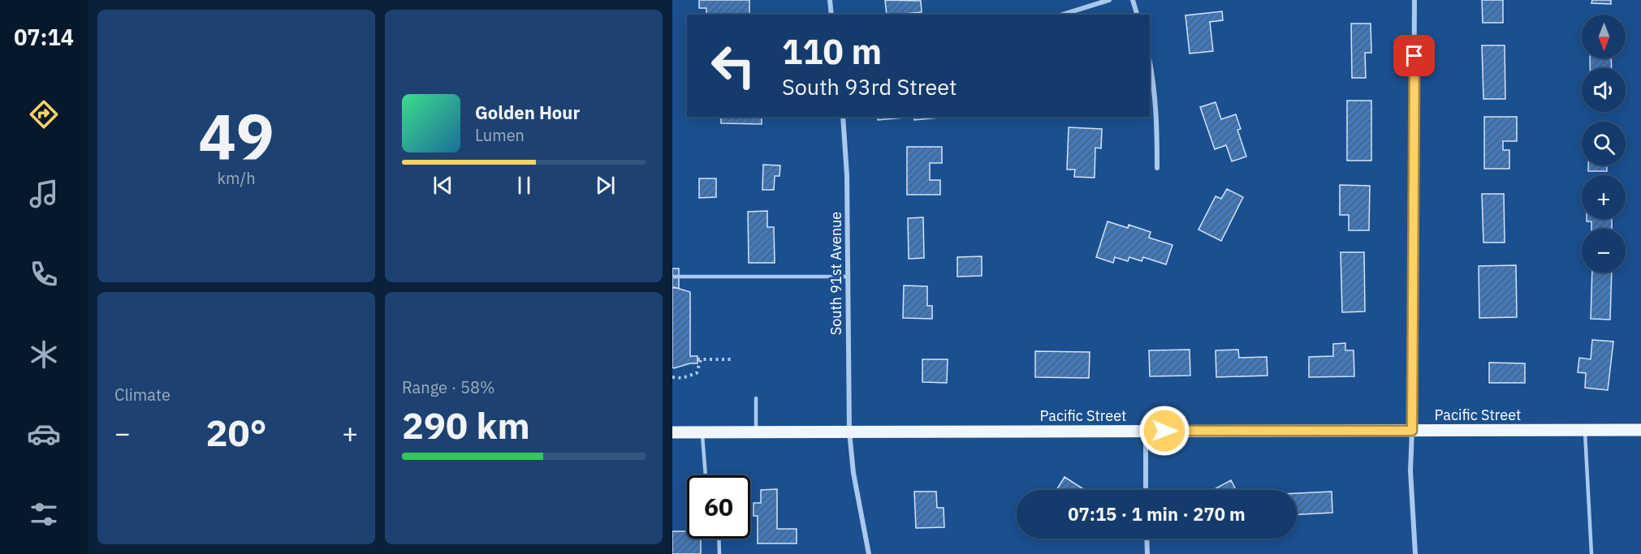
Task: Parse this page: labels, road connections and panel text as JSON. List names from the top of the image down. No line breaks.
{"streets":{"main road":["Pacific Street"],"street":["South 91st Avenue"]},"crossings":[["South 91st Avenue","Pacific Street"]],"north":"bottom","page":{"tabs":"07:14","tile":[["49","km/h"],"Climate",["Range · 58%","290 km"]],"map_buttons":["+","−"],"turn":["110 m","South 93rd Street"],"song":["Golden Hour","Lumen"],"heat":["−","20°","+"],"limit":"60","trip":"07:15 · 1 min · 270 m"}}
